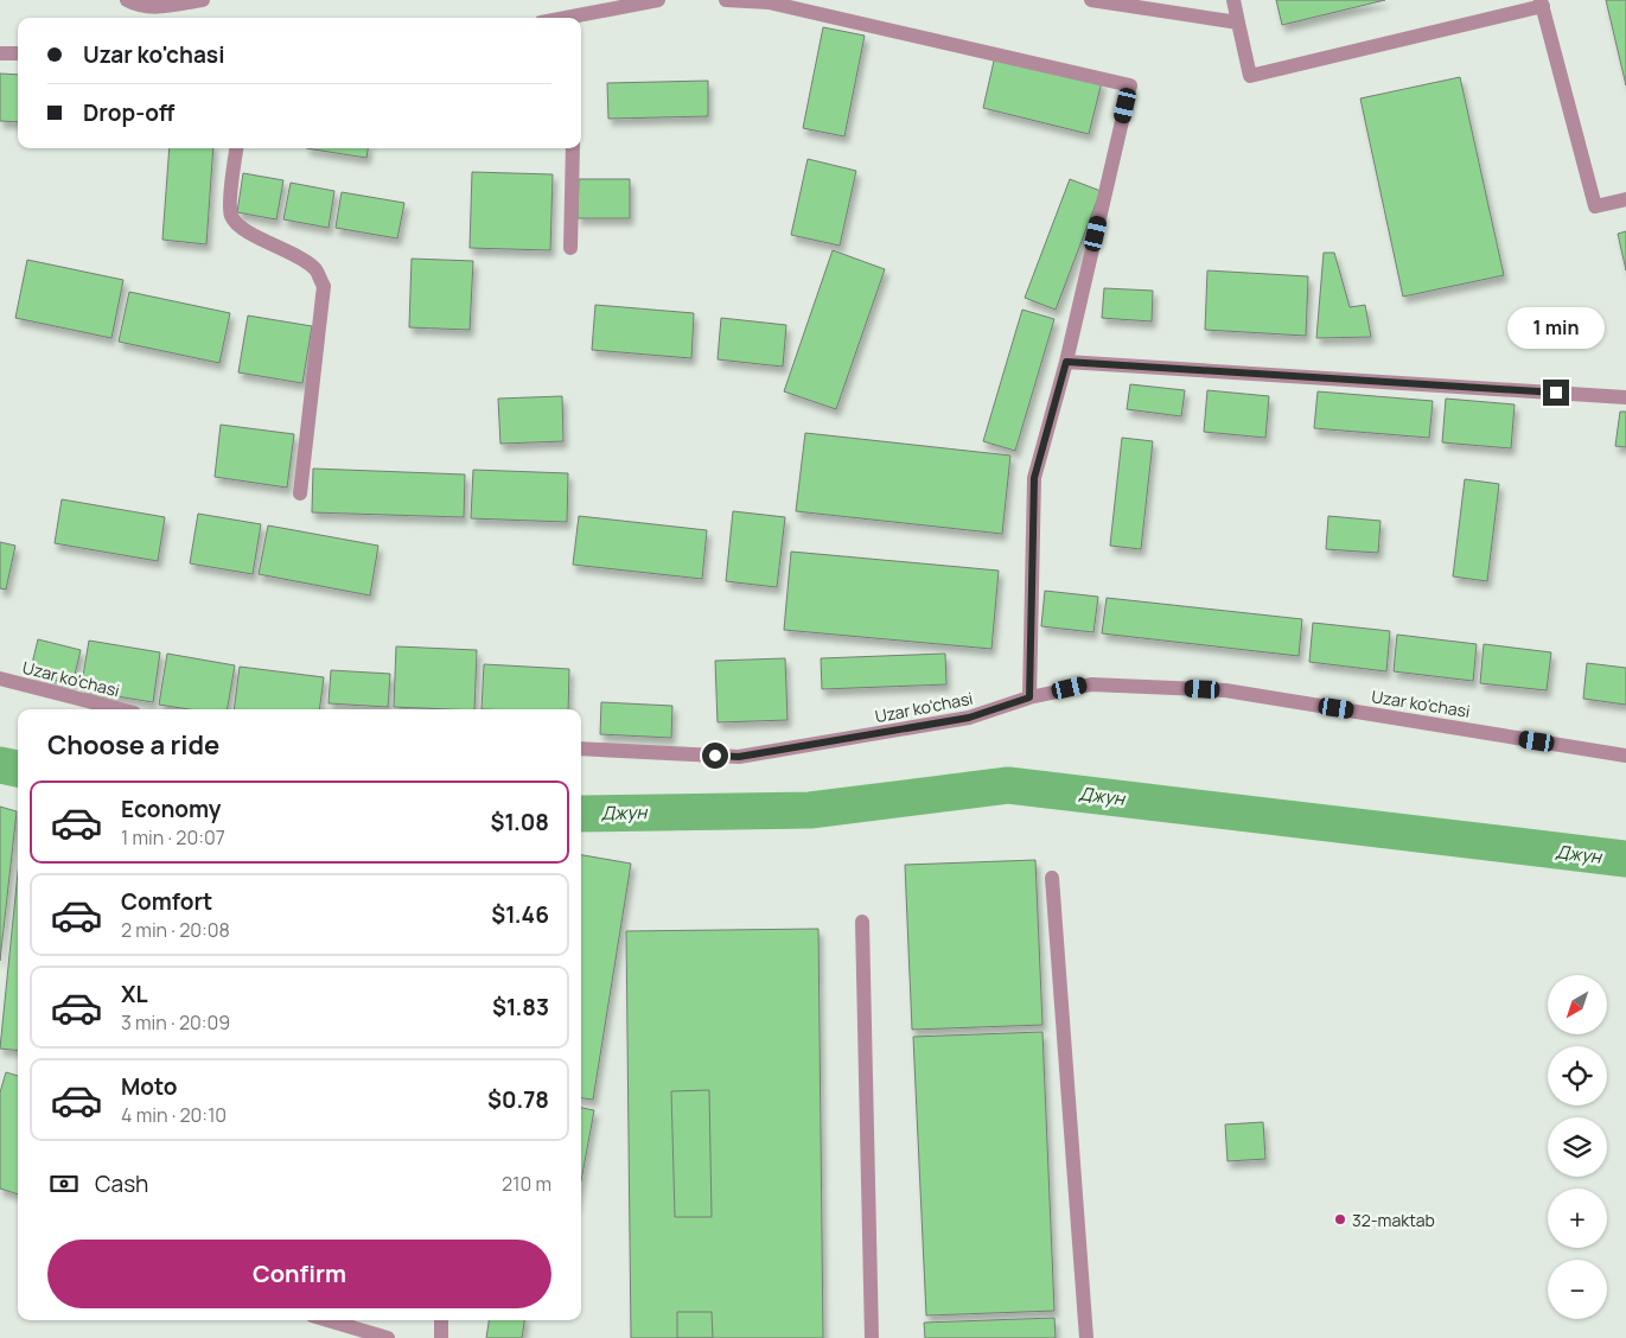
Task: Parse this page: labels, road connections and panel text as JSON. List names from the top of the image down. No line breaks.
{"streets":{"street":["Uzar ko'chasi"]},"water":["Джун"],"places":["32-maktab"],"north":"bottom left","page":{"banner":["Uzar ko'chasi","Drop-off"],"bubble":"1 min","heading":"Choose a ride","list":[{"name":"Economy","note":"1 min · 20:07","value":"$1.08"},{"name":"Comfort","note":"2 min · 20:08","value":"$1.46"},{"name":"XL","note":"3 min · 20:09","value":"$1.83"},{"name":"Moto","note":"4 min · 20:10","value":"$0.78"}],"map_buttons":["+","−"],"pay":["Cash","210 m"],"buttons":"Confirm"}}
